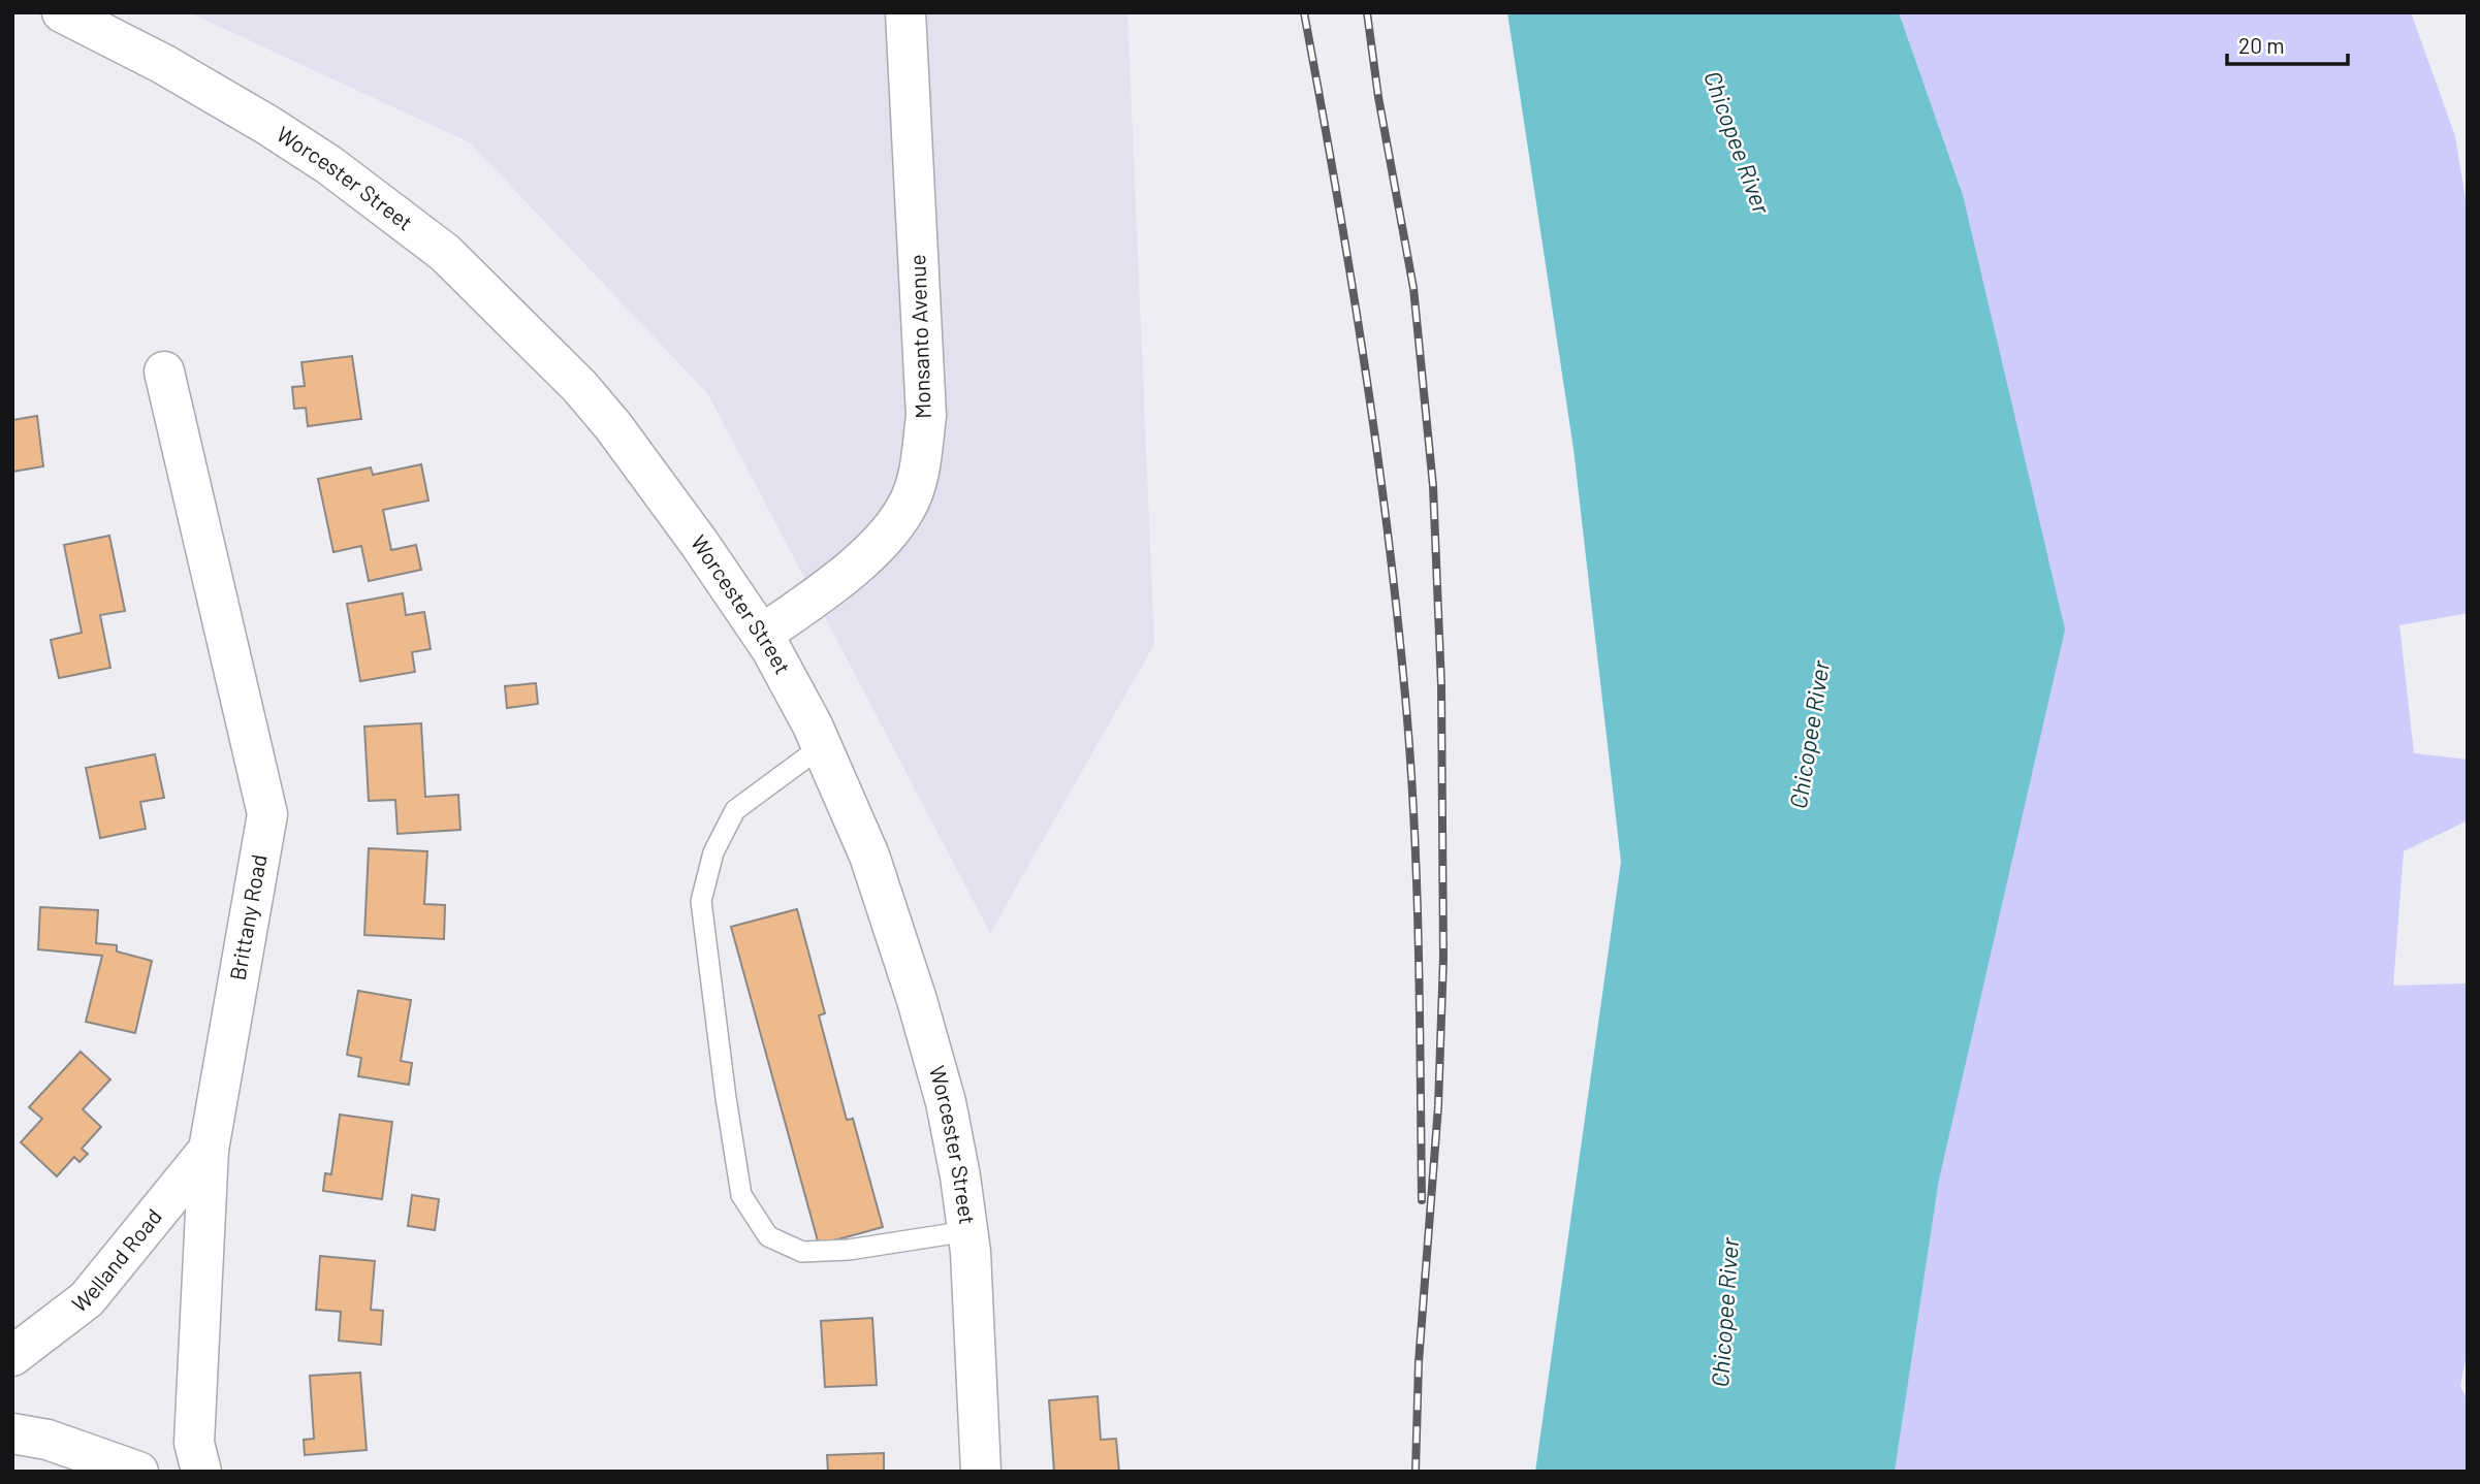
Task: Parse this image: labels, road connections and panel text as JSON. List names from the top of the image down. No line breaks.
{"streets":{"street":["Worcester Street","Monsanto Avenue","Brittany Road","Welland Road"]},"crossings":[["Worcester Street","Monsanto Avenue"],["Brittany Road","Welland Road"]],"water":["Chicopee River"],"scale_bar":"20 m"}
